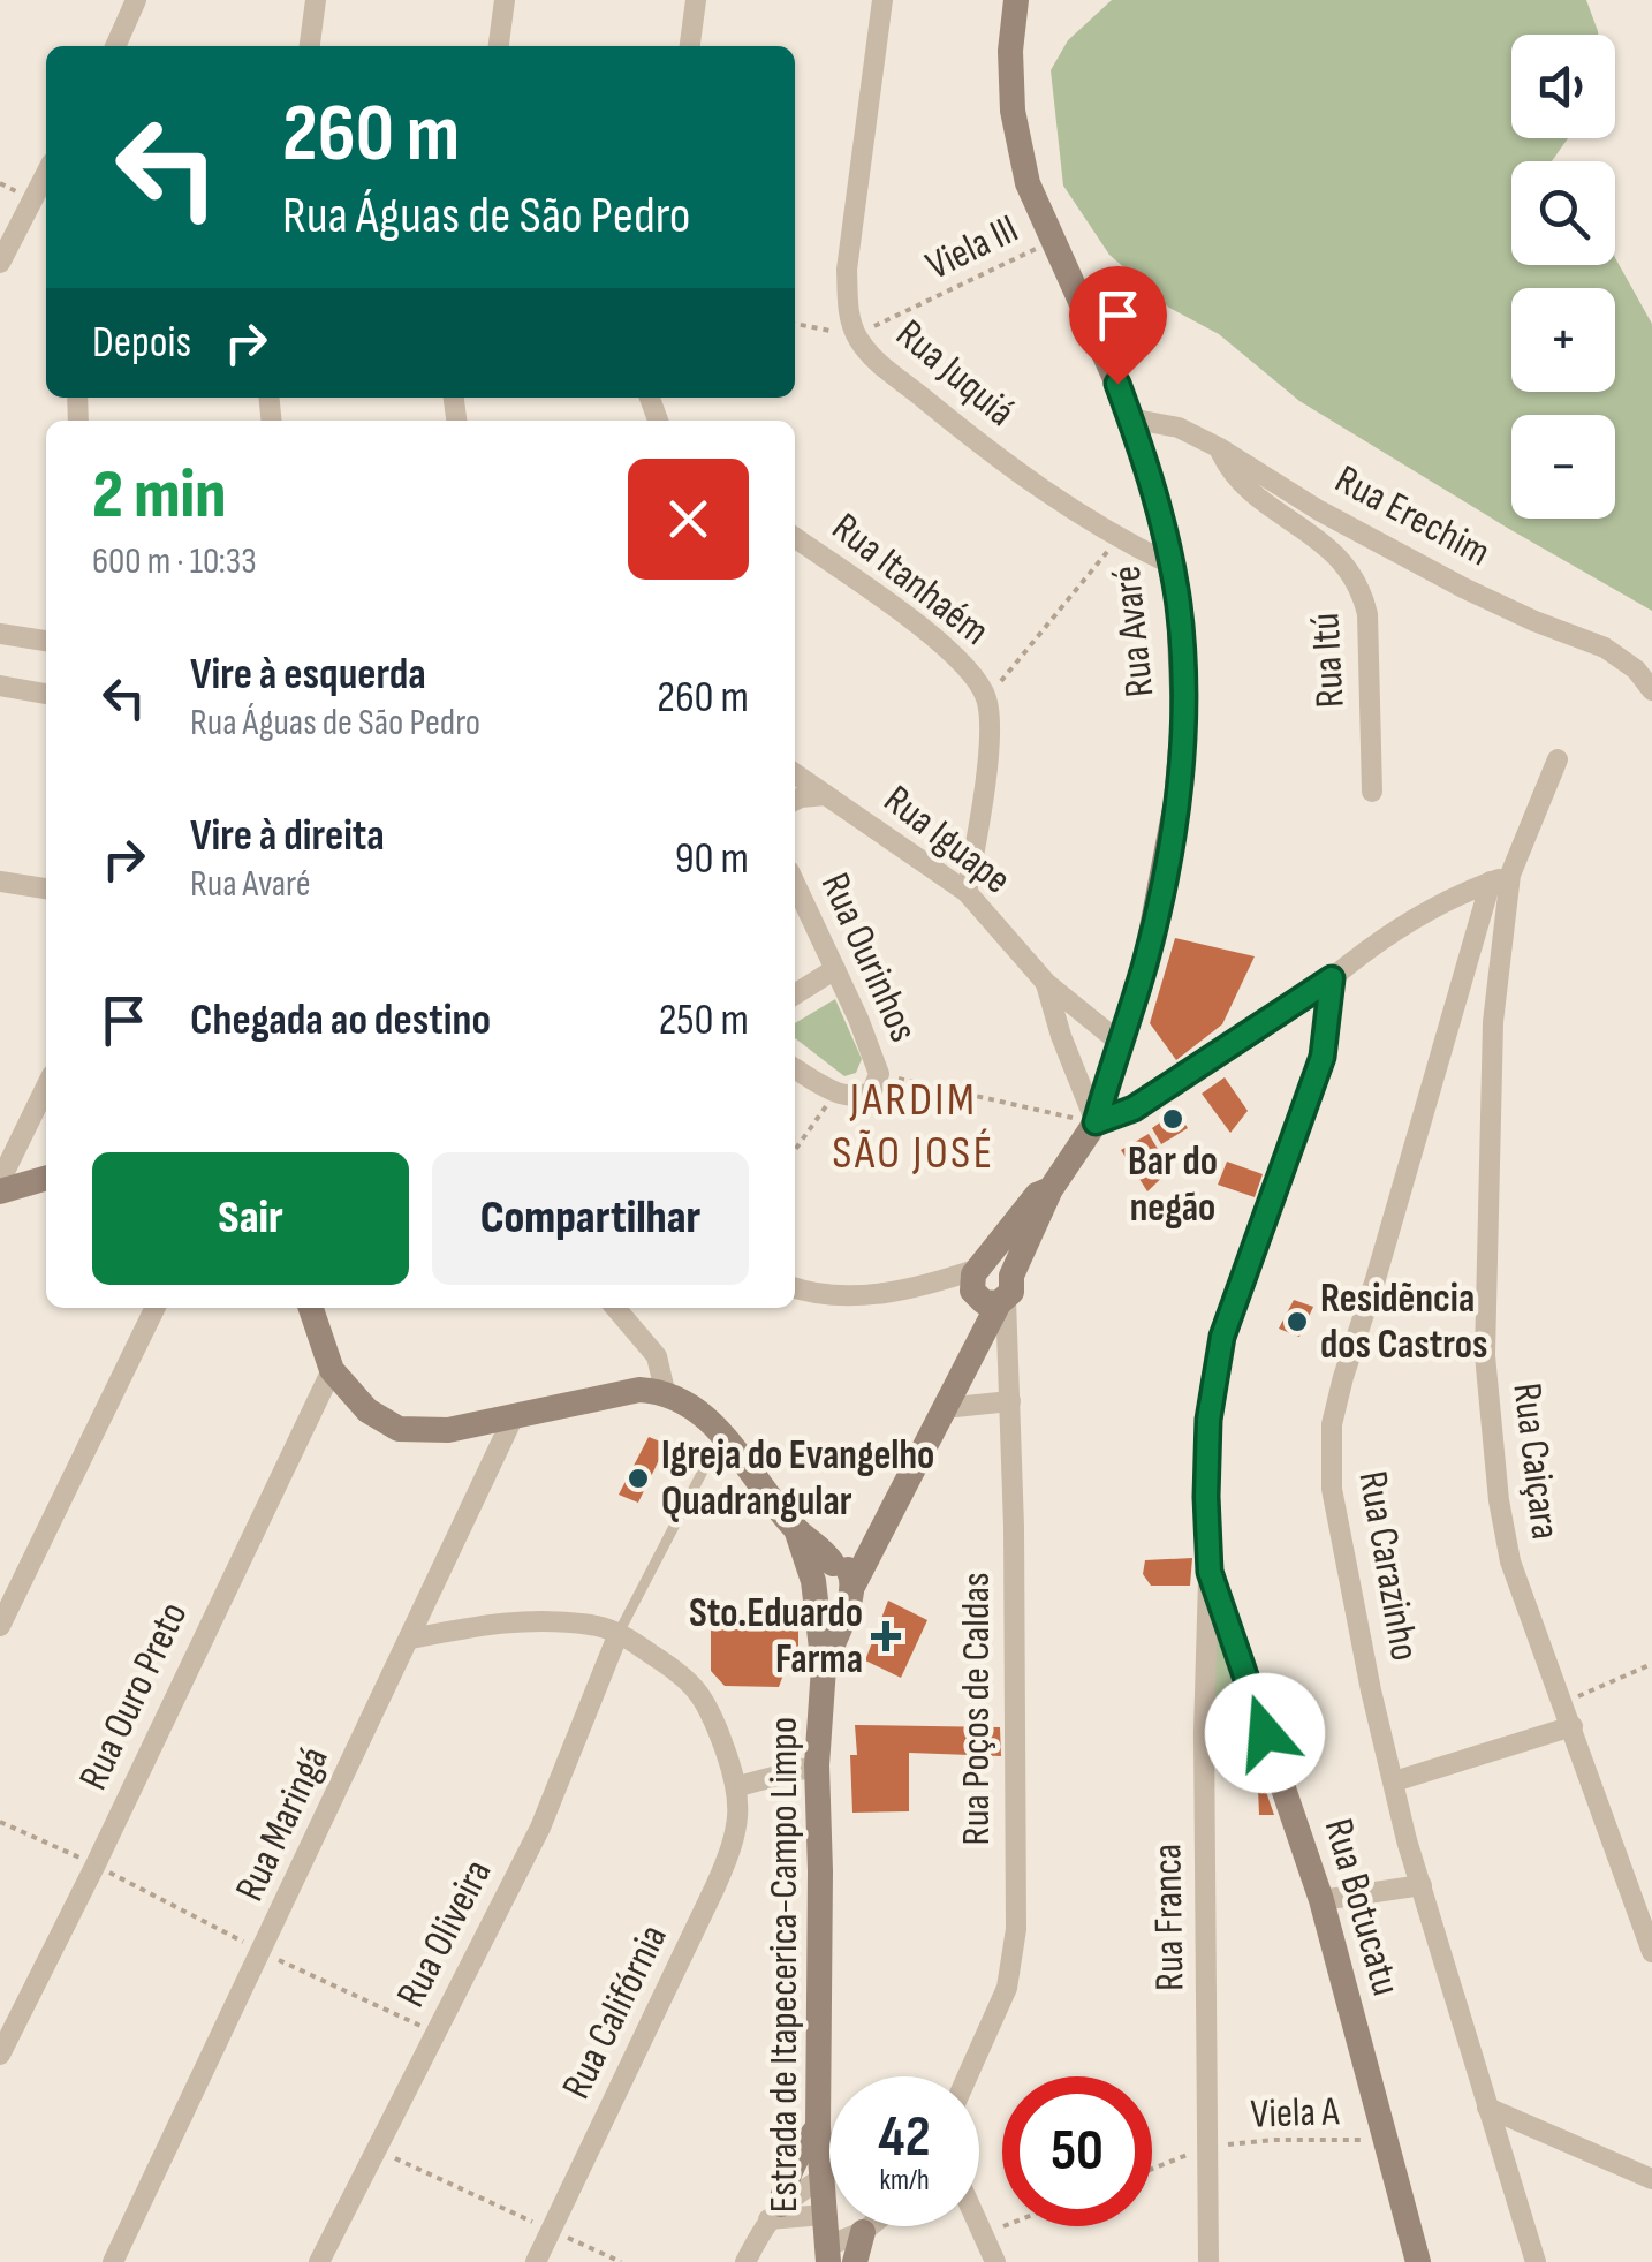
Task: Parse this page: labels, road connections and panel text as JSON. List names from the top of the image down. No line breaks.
{"streets":{"main road":["Rua Avaré","Rua Botucatu","Estrada de Itapecerica-Campo Limpo"],"street":["Rua Juquiá","Rua Erechim","Rua Itanhaém","Rua Itú","Rua Iguape","Rua Ourinhos","Rua Caiçara","Rua Carazinho","Rua Ouro Preto","Rua Poços de Caldas","Rua Maringá","Rua Franca","Rua Oliveira","Rua Califórnia"],"path":["Viela III","Viela A"]},"crossings":[["Viela III","Rua Juquiá"],["Viela III","Rua Avaré"],["Rua Juquiá","Rua Avaré"],["Rua Erechim","Rua Avaré"],["Rua Erechim","Rua Itú"],["Rua Itanhaém","Rua Iguape"],["Rua Avaré","Rua Iguape"],["Rua Avaré","Rua Poços de Caldas"],["Rua Avaré","Estrada de Itapecerica-Campo Limpo"],["Rua Caiçara","Rua Carazinho"],["Rua Botucatu","Rua Franca"],["Rua Botucatu","Viela A"],["Rua Franca","Viela A"]],"districts":["JARDIM SÃO JOSÉ"],"places":{"other":["Bar do negão","Residẽncia dos Castros","Igreja do Evangelho Quadrangular"],"health":["Sto.Eduardo Farma"]},"page":{"map_buttons":["+","−"],"turn":["260 m","Rua Águas de São Pedro"],"then":"Depois","heading":["2 min","600 m · 10:33"],"list":[{"name":"Vire à esquerda","note":"Rua Águas de São Pedro","value":"260 m"},{"name":"Vire à direita","note":"Rua Avaré","value":"90 m"},{"name":"Chegada ao destino","value":"250 m"}],"buttons":["Sair","Compartilhar"],"speed":"42 km/h","limit":"50"}}
